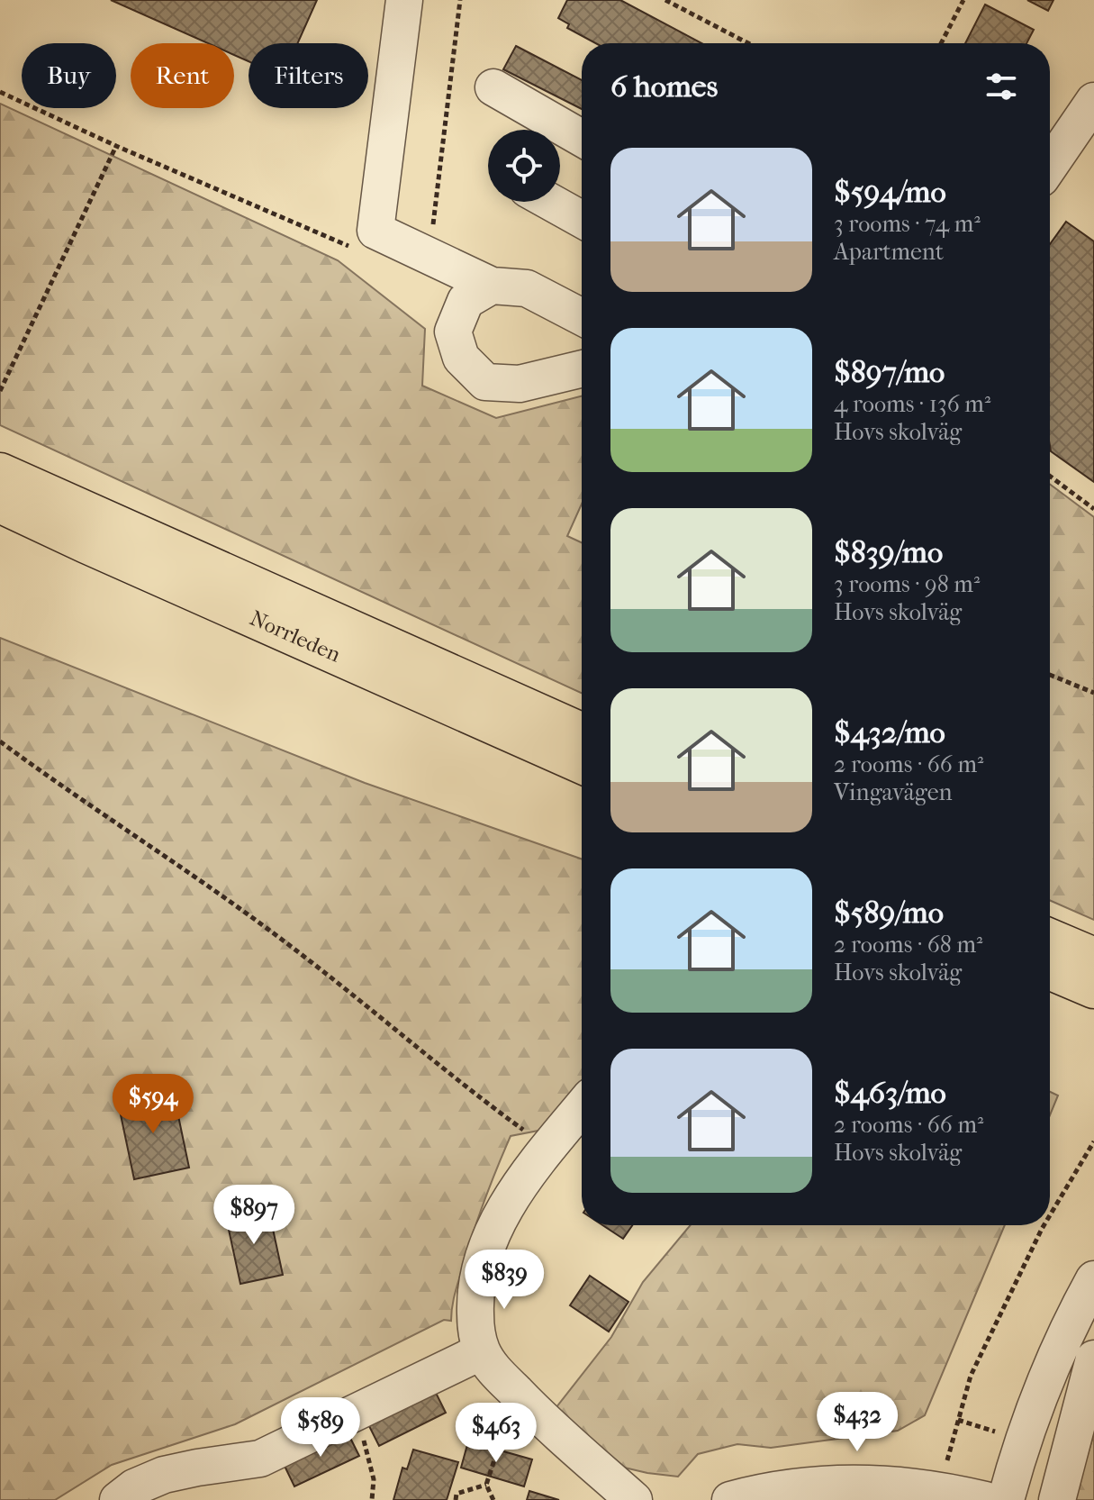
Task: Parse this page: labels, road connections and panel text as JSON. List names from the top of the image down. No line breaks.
{"streets":{"highway":["Norrleden"]},"page":{"chip":["Buy","Rent","Filters"],"heading":"6 homes","list":[{"name":"$594/mo","note":"3 rooms · 74 m² · Apartment"},{"name":"$897/mo","note":"4 rooms · 136 m² · Hovs skolväg"},{"name":"$839/mo","note":"3 rooms · 98 m² · Hovs skolväg"},{"name":"$432/mo","note":"2 rooms · 66 m² · Vingavägen"},{"name":"$589/mo","note":"2 rooms · 68 m² · Hovs skolväg"},{"name":"$463/mo","note":"2 rooms · 66 m² · Hovs skolväg"}],"price":["$594","$897","$839","$432","$589","$463"]}}
